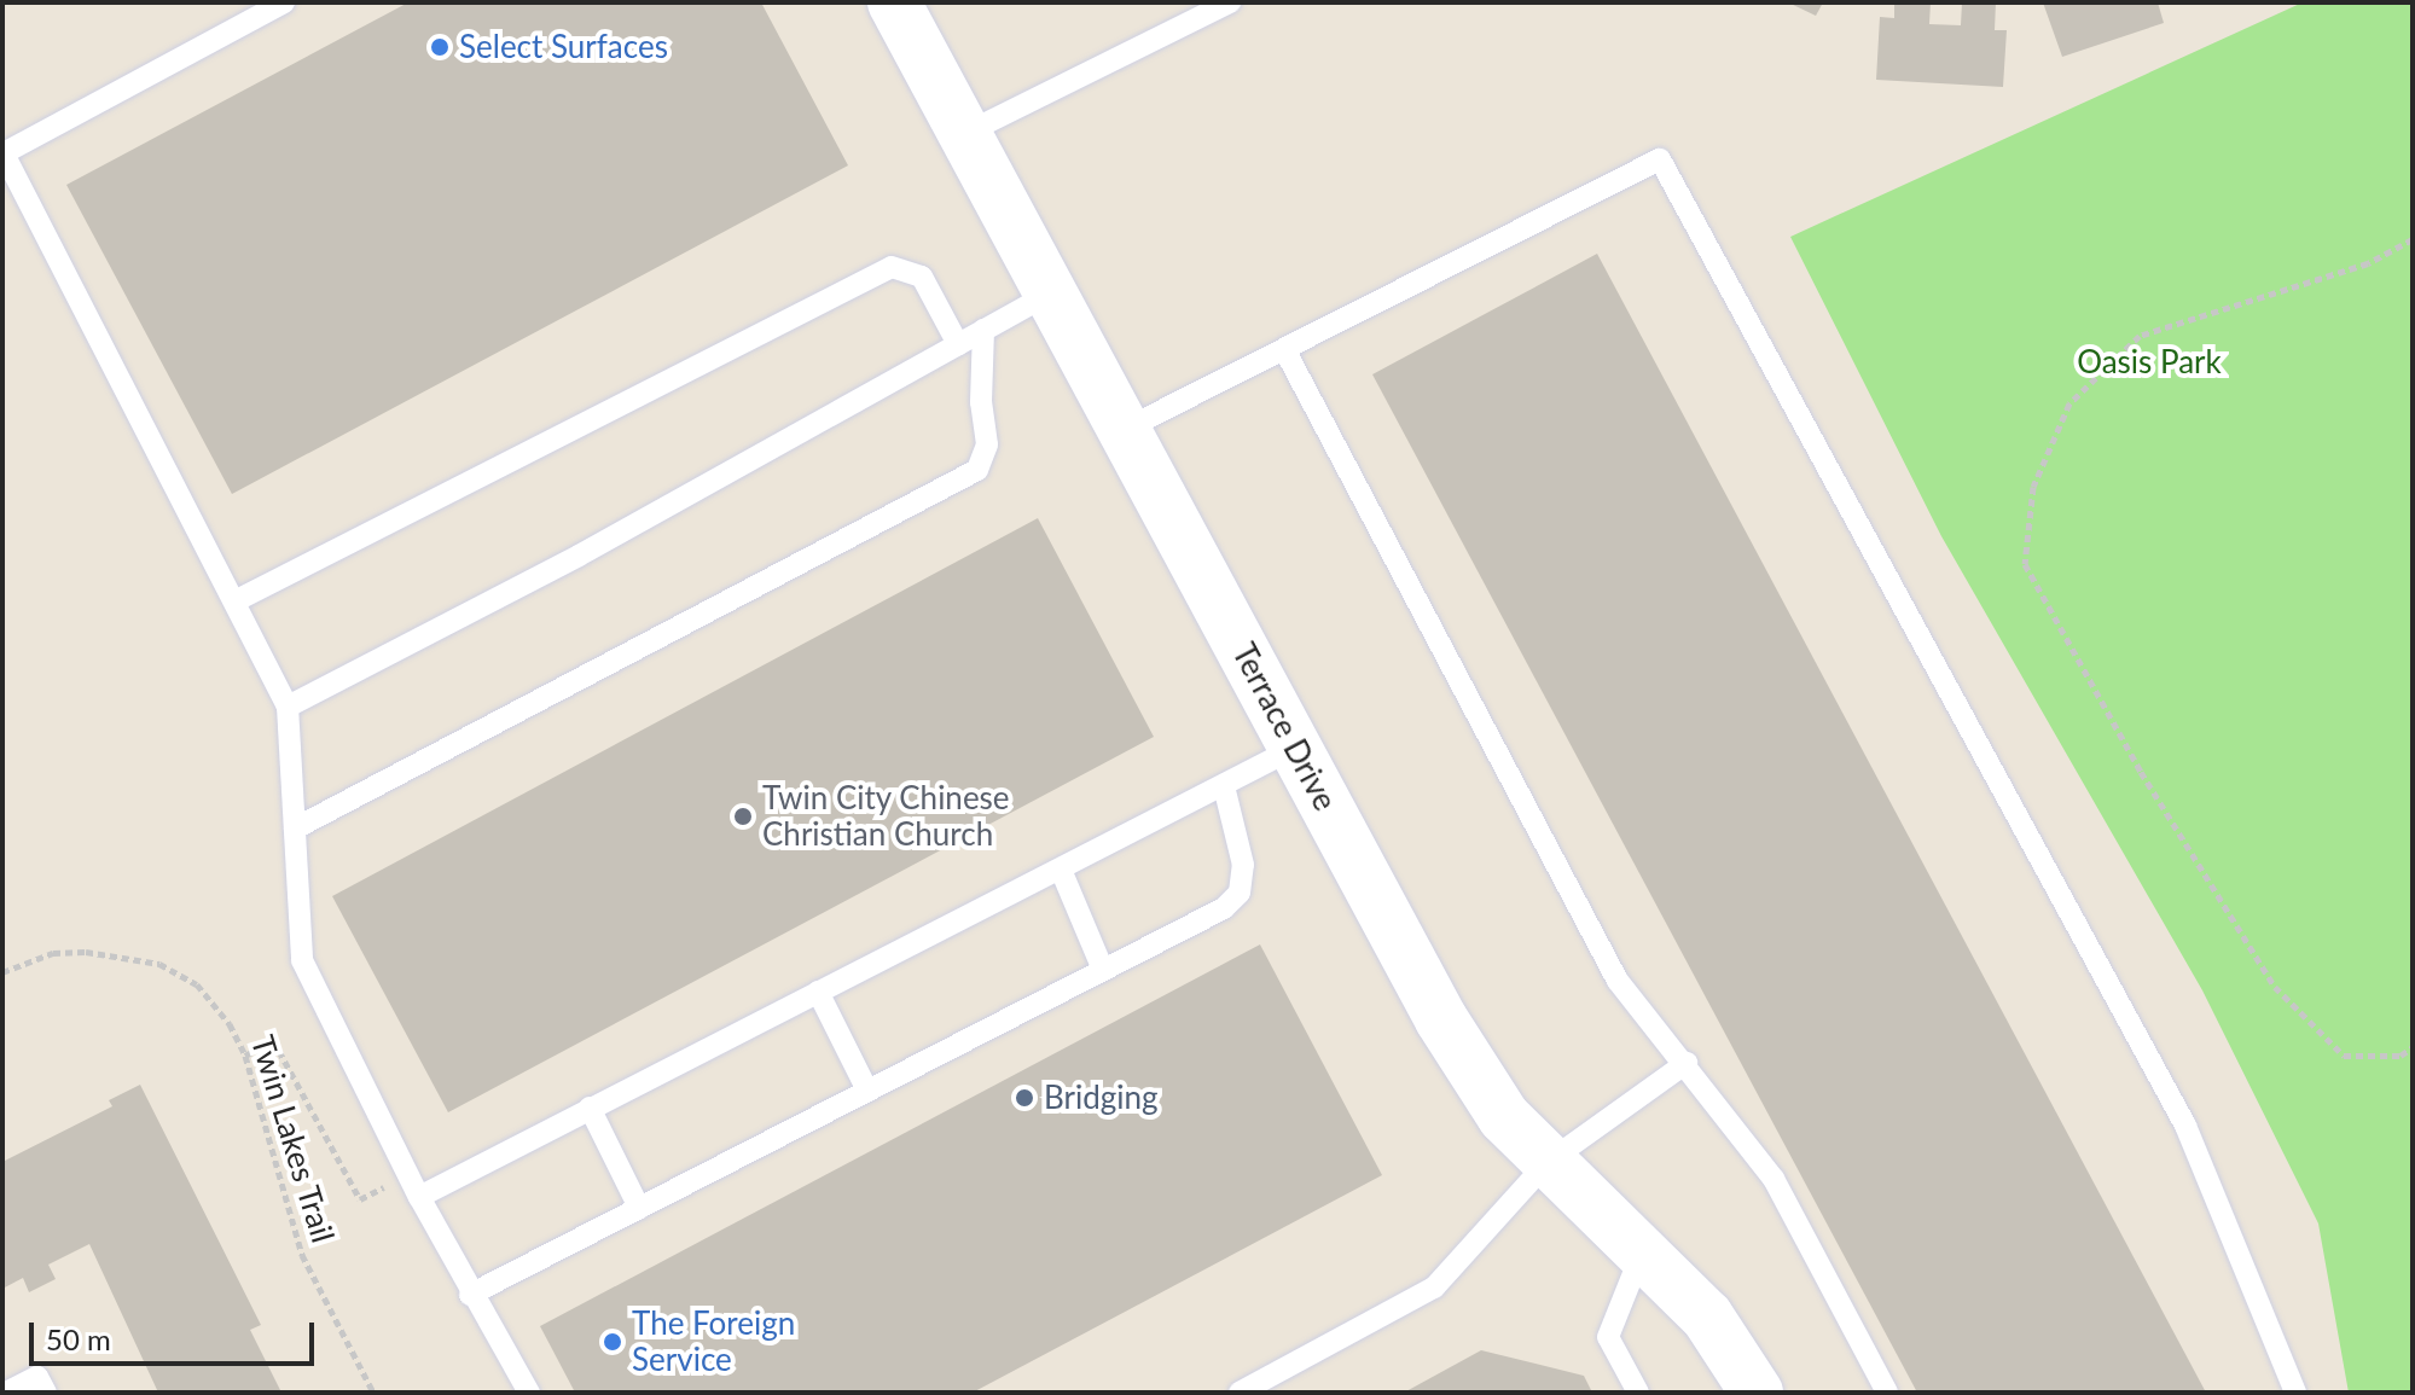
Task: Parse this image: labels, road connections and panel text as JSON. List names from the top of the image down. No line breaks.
{"streets":{"street":["Terrace Drive"],"path":["Twin Lakes Trail"]},"parks":["Oasis Park"],"places":["Select Surfaces","Twin City Chinese Christian Church","Bridging","The Foreign Service"],"scale_bar":"50 m"}
